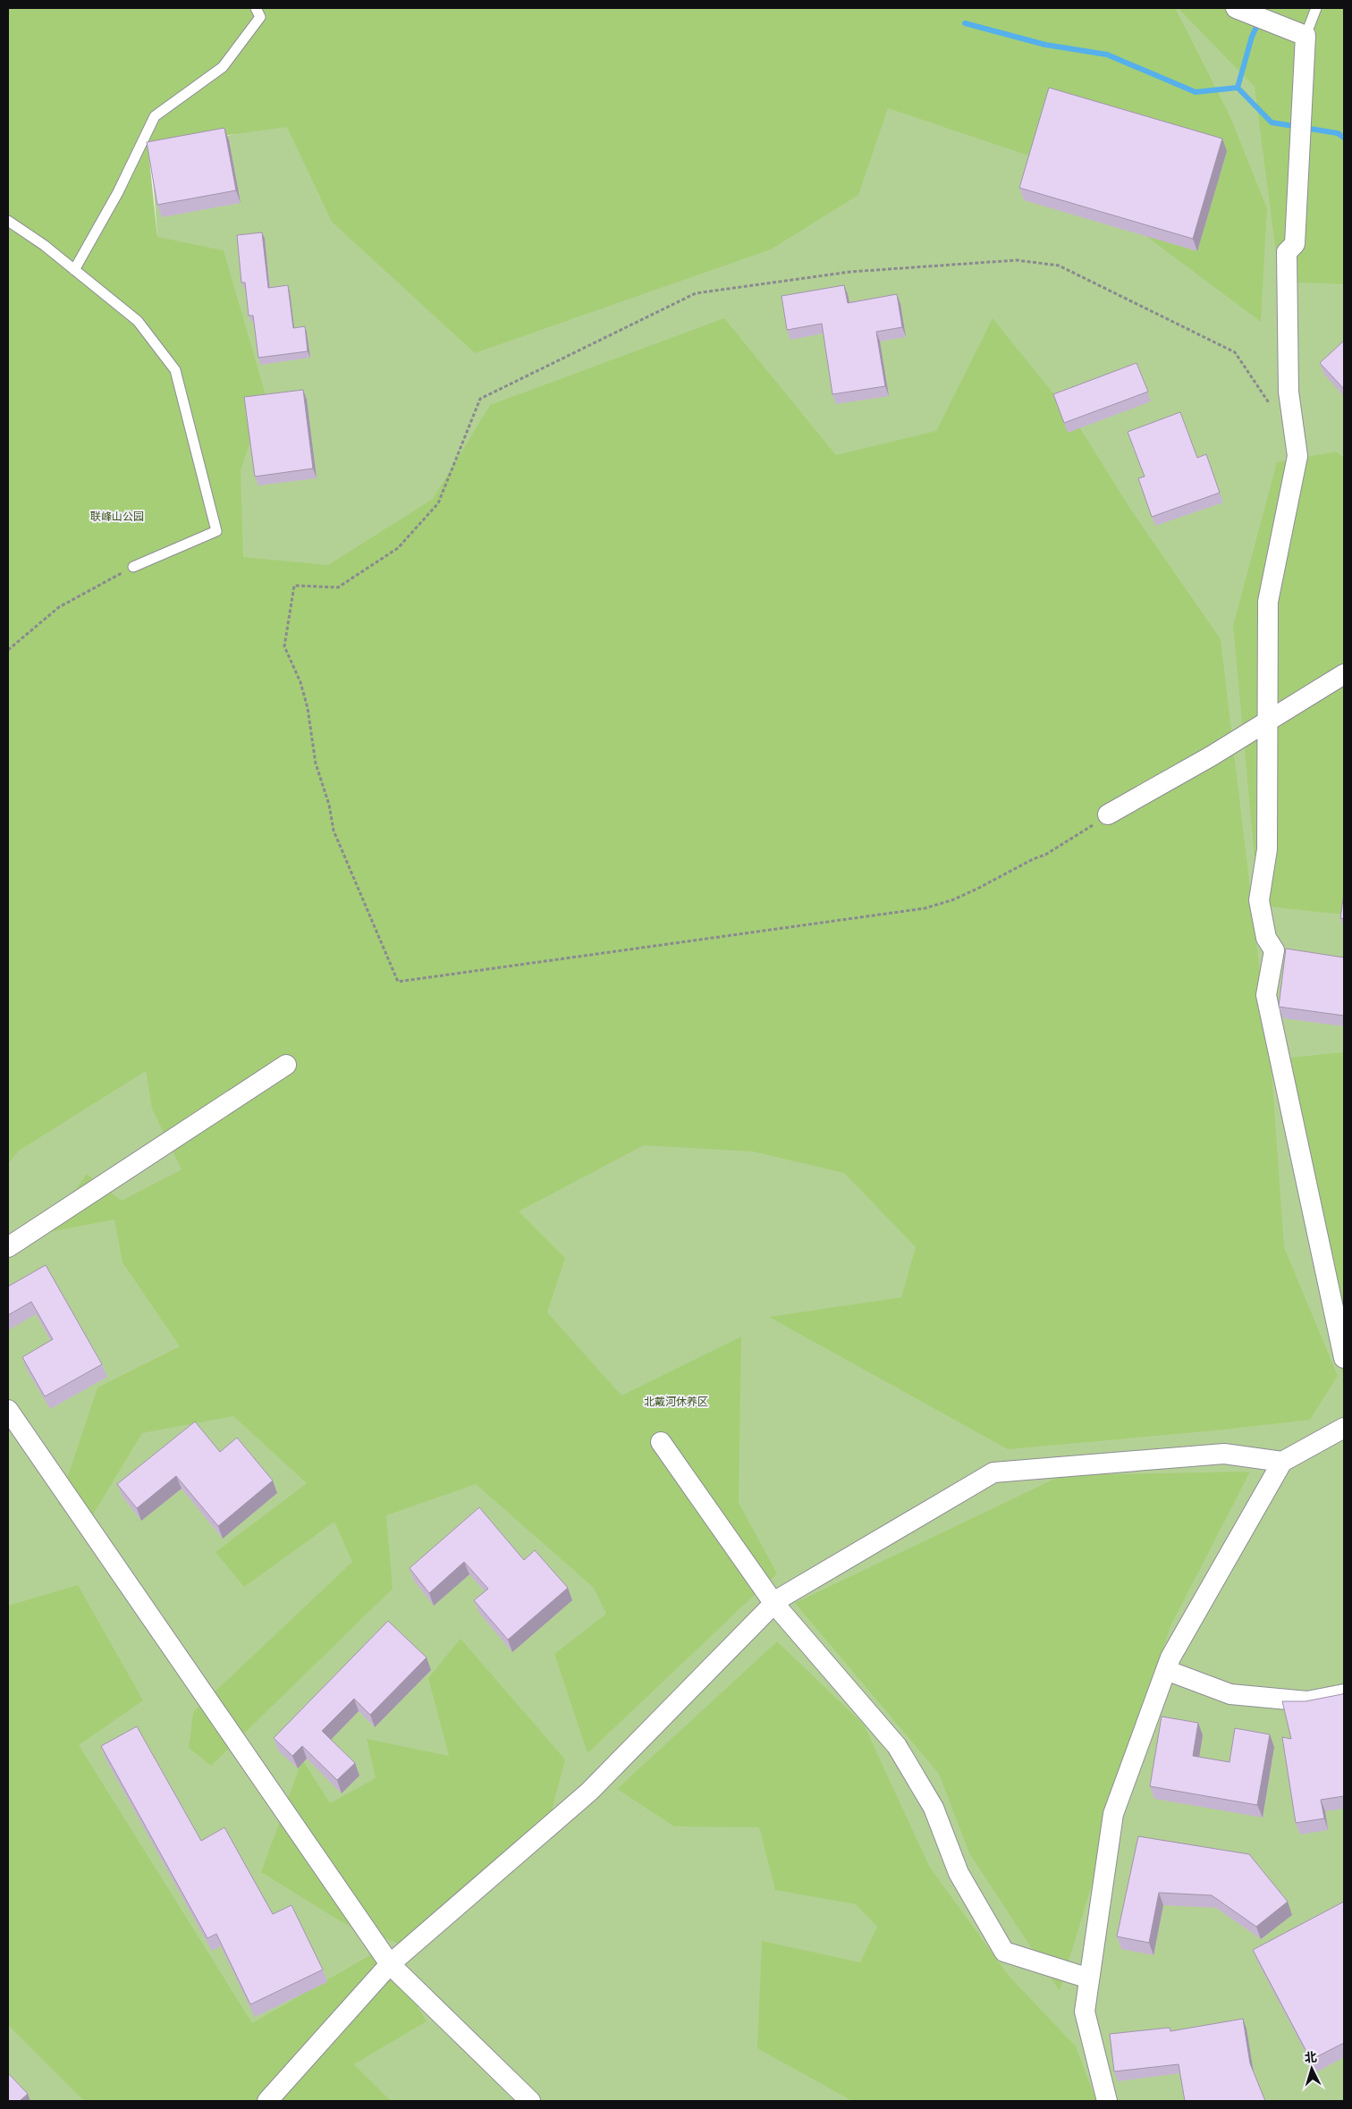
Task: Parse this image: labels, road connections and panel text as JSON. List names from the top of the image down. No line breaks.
{"parks":["联峰山公园","北戴河休养区"],"north":"top"}
